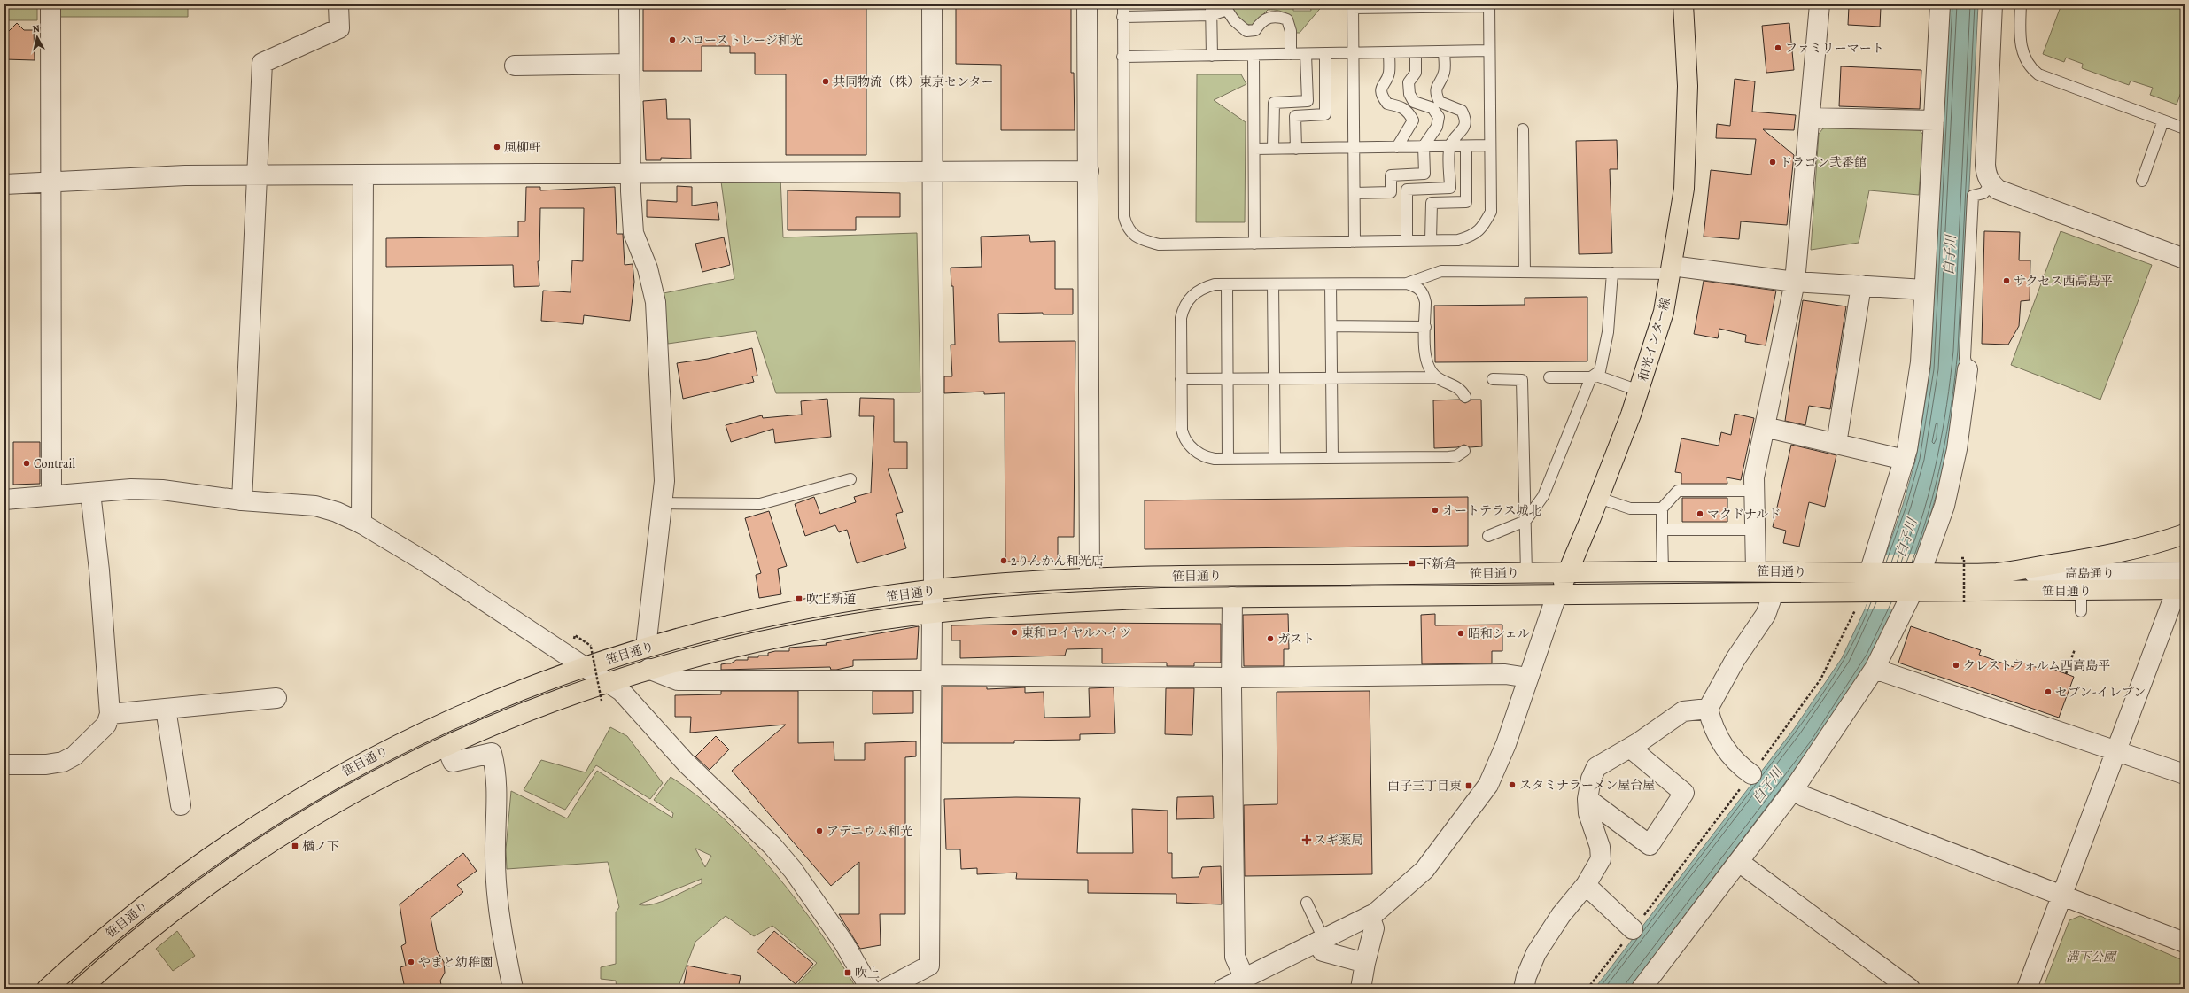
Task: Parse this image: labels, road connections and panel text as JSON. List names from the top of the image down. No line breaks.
{"streets":{"main road":["和光インター線","笹目通り"],"street":["高島通り"]},"crossings":[["和光インター線","笹目通り"],["笹目通り","高島通り"]],"water":["白子川"],"parks":["溝下公園"],"places":{"other":["ハローストレージ和光","ファミリーマート","共同物流（株）東京センター","風柳軒","ドラゴン弐番館","サクセス西高島平","Contrail","オートテラス城北","マクドナルド","2りんかん和光店","東和ロイヤルハイツ","昭和シェル","ガスト","クレストフォルム西高島平","セブン-イレブン","スタミナラーメン屋台屋","アデニウム和光","やまと幼稚園"],"transit":["下新倉","吹上新道","白子三丁目東","楢ノ下","吹上"],"health":["スギ薬局"]},"north":"top"}
